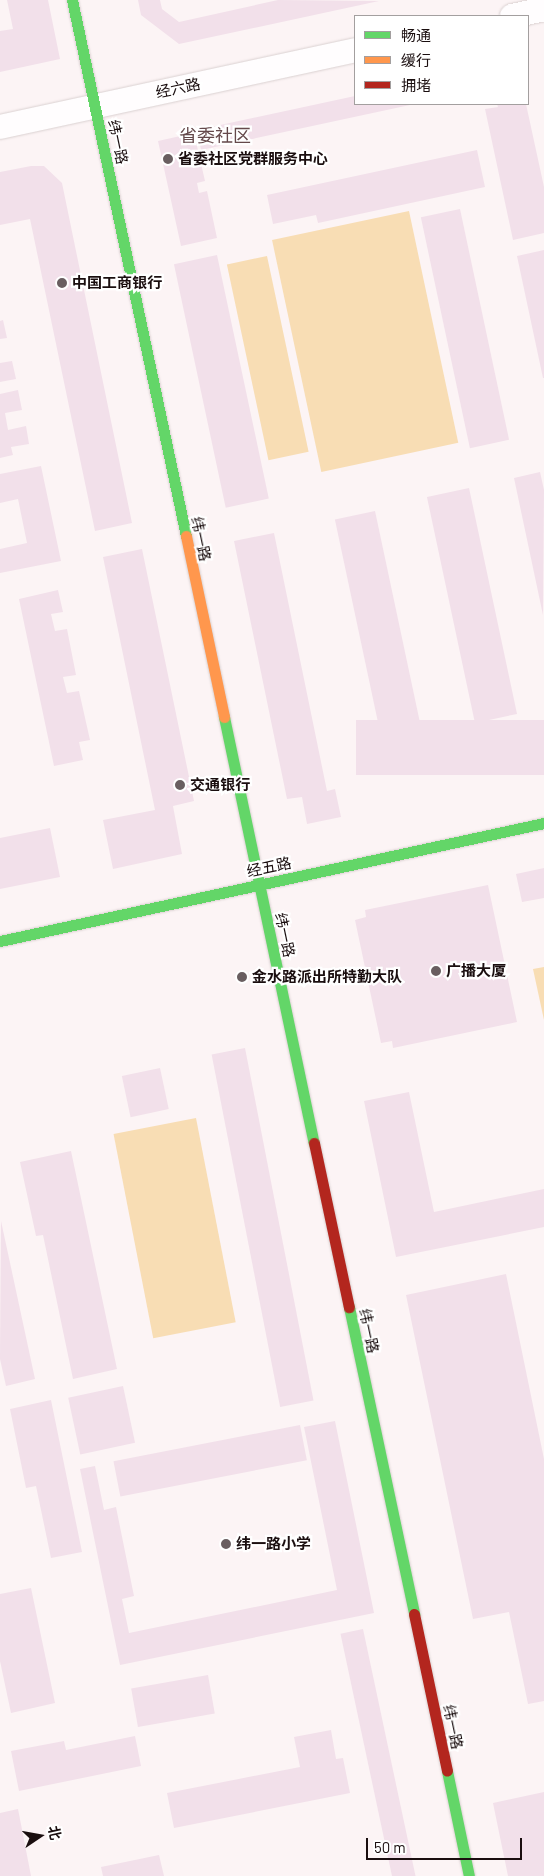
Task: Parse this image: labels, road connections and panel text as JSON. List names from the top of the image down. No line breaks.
{"streets":{"street":["经六路","纬一路","经五路"]},"crossings":[["经六路","纬一路"],["纬一路","经五路"]],"districts":["省委社区"],"places":["省委社区党群服务中心","中国工商银行","交通银行","广播大厦","金水路派出所特勤大队","纬一路小学"],"legend":["畅通","缓行","拥堵"],"scale_bar":"50 m","north":"right"}
